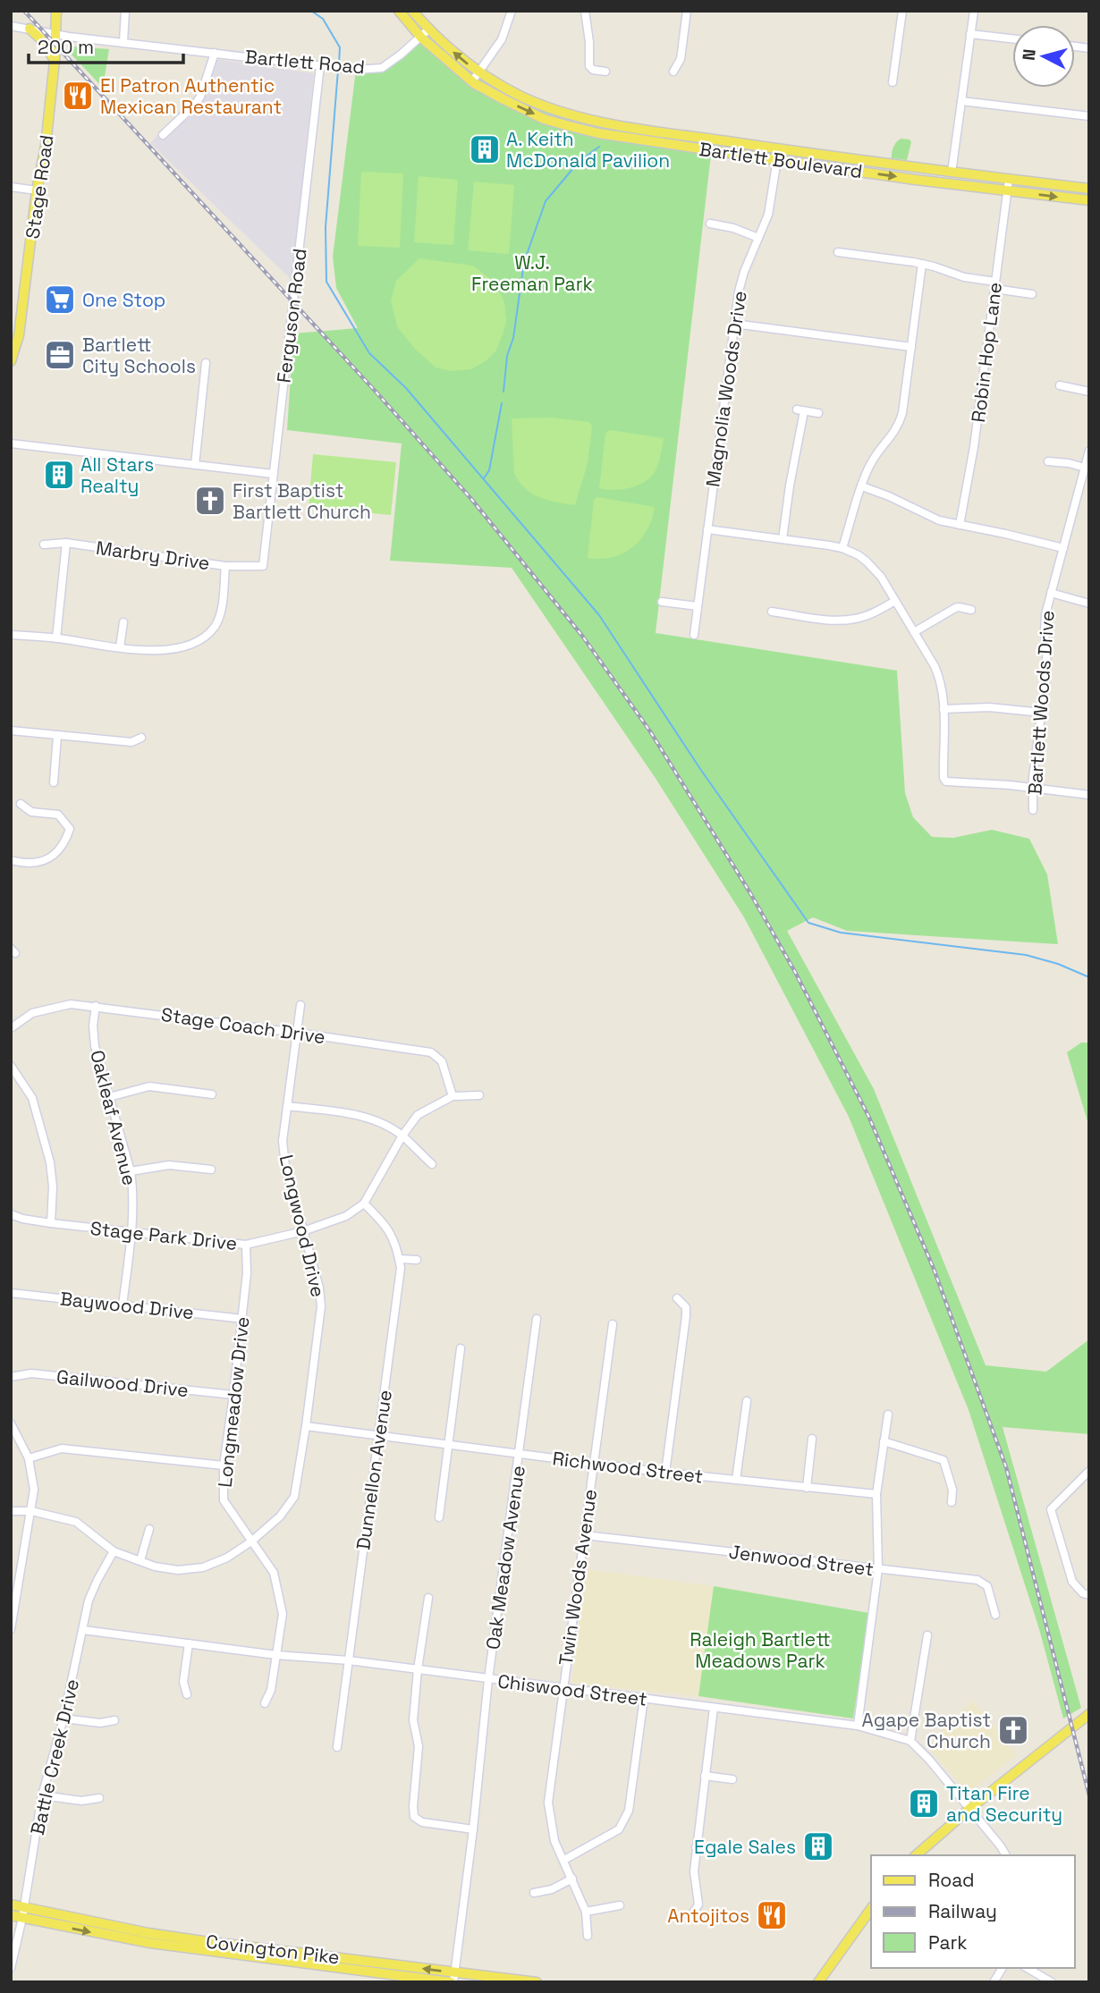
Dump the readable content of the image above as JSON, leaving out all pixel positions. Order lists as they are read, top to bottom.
{
  "streets": {
    "main road": ["Bartlett Boulevard", "Stage Road", "Covington Pike"],
    "street": [
      "Bartlett Road",
      "Ferguson Road",
      "Robin Hop Lane",
      "Magnolia Woods Drive",
      "Marbry Drive",
      "Bartlett Woods Drive",
      "Stage Coach Drive",
      "Oakleaf Avenue",
      "Longwood Drive",
      "Stage Park Drive",
      "Baywood Drive",
      "Gailwood Drive",
      "Longmeadow Drive",
      "Richwood Street",
      "Dunnellon Avenue",
      "Oak Meadow Avenue",
      "Jenwood Street",
      "Twin Woods Avenue",
      "Chiswood Street",
      "Battle Creek Drive"
    ]
  },
  "crossings": [
    ["Bartlett Road", "Bartlett Boulevard"],
    ["Bartlett Road", "Stage Road"],
    ["Bartlett Road", "Ferguson Road"],
    ["Bartlett Boulevard", "Robin Hop Lane"],
    ["Bartlett Boulevard", "Magnolia Woods Drive"],
    ["Ferguson Road", "Marbry Drive"],
    ["Stage Coach Drive", "Oakleaf Avenue"],
    ["Stage Coach Drive", "Longwood Drive"],
    ["Oakleaf Avenue", "Stage Park Drive"],
    ["Oakleaf Avenue", "Baywood Drive"],
    ["Longwood Drive", "Stage Park Drive"],
    ["Longwood Drive", "Longmeadow Drive"],
    ["Longwood Drive", "Richwood Street"],
    ["Longwood Drive", "Battle Creek Drive"],
    ["Stage Park Drive", "Longmeadow Drive"],
    ["Stage Park Drive", "Dunnellon Avenue"],
    ["Baywood Drive", "Longmeadow Drive"],
    ["Gailwood Drive", "Longmeadow Drive"],
    ["Longmeadow Drive", "Chiswood Street"],
    ["Richwood Street", "Dunnellon Avenue"],
    ["Richwood Street", "Oak Meadow Avenue"],
    ["Richwood Street", "Twin Woods Avenue"],
    ["Dunnellon Avenue", "Chiswood Street"],
    ["Oak Meadow Avenue", "Chiswood Street"],
    ["Oak Meadow Avenue", "Covington Pike"],
    ["Jenwood Street", "Twin Woods Avenue"],
    ["Twin Woods Avenue", "Chiswood Street"],
    ["Chiswood Street", "Battle Creek Drive"],
    ["Battle Creek Drive", "Covington Pike"]
  ],
  "parks": ["W.J. Freeman Park", "Raleigh Bartlett Meadows Park"],
  "places": {
    "restaurant": ["El Patron Authentic Mexican Restaurant", "Antojitos"],
    "building": [
      "A. Keith McDonald Pavilion",
      "All Stars Realty",
      "Titan Fire and Security",
      "Egale Sales"
    ],
    "supermarket": ["One Stop"],
    "office": ["Bartlett City Schools"],
    "church": ["First Baptist Bartlett Church", "Agape Baptist Church"]
  },
  "legend": ["Road", "Railway", "Park"],
  "scale_bar": "200 m",
  "north": "left"
}
